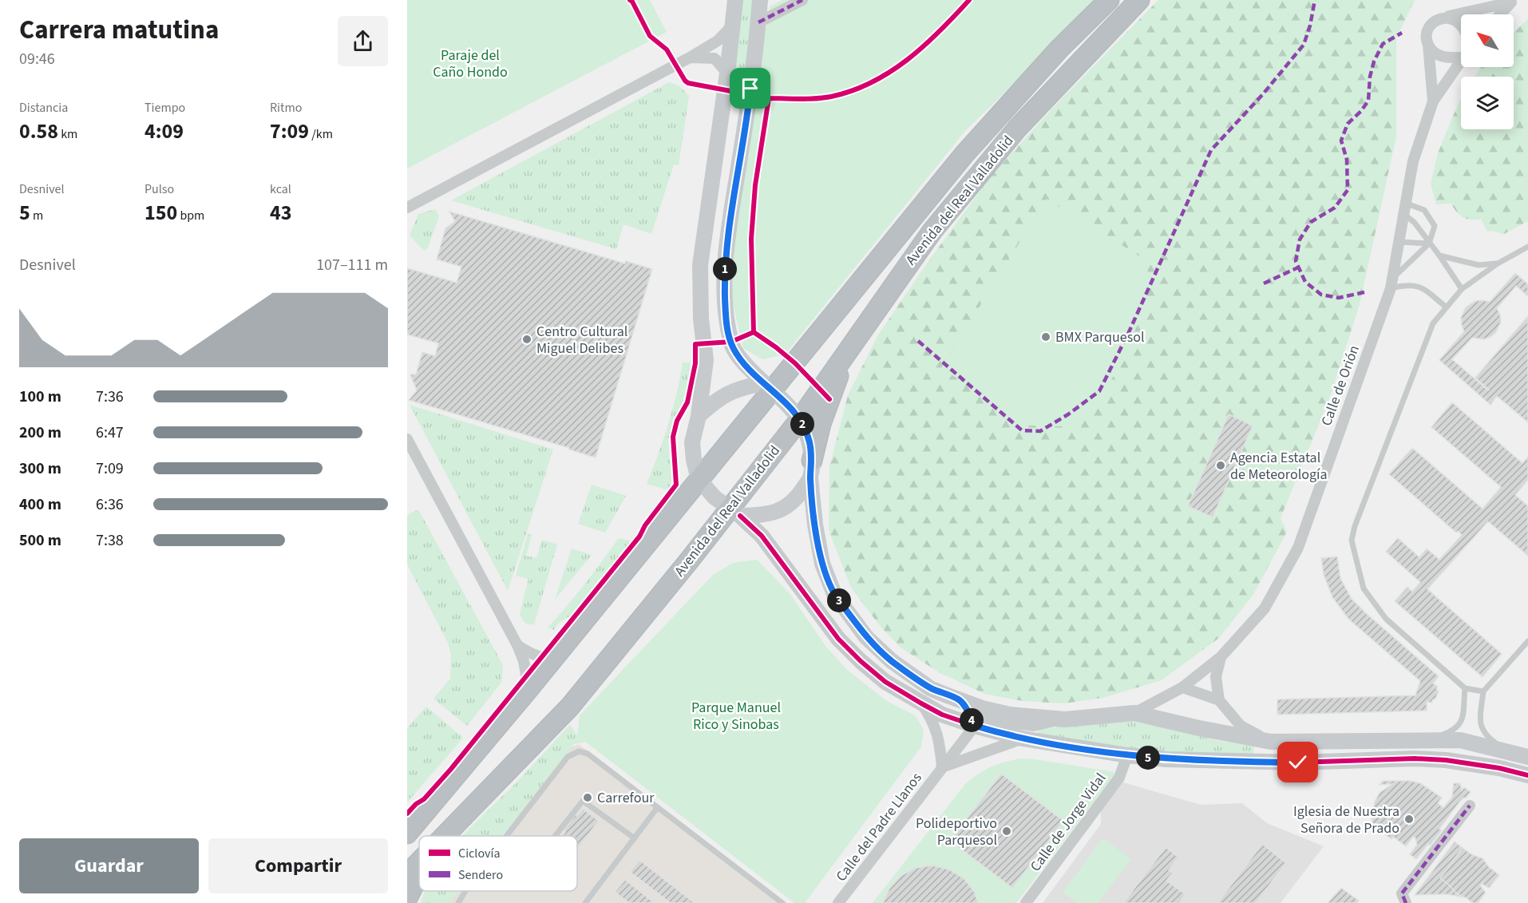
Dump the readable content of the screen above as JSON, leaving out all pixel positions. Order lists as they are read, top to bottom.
{
  "streets": {
    "highway": ["Avenida del Real Valladolid"],
    "street": ["Calle de Orión", "Calle de Jorge Vidal", "Calle del Padre Llanos"]
  },
  "parks": ["Paraje del Caño Hondo", "Parque Manuel Rico y Sinobas"],
  "places": [
    "BMX Parquesol",
    "Centro Cultural Miguel Delibes",
    "Agencia Estatal de Meteorología",
    "Carrefour",
    "Iglesia de Nuestra Señora de Prado",
    "Polideportivo Parquesol"
  ],
  "legend": ["Ciclovía", "Sendero"],
  "north": "top left",
  "page": {
    "heading": ["Carrera matutina", "09:46"],
    "stats": [
      ["Distancia", "0.58 km"],
      ["Tiempo", "4:09"],
      ["Ritmo", "7:09 /km"],
      ["Desnivel", "5 m"],
      ["Pulso", "150 bpm"],
      ["kcal", "43"]
    ],
    "chart": ["Desnivel", "107–111 m"],
    "pins": [
      "1",
      "2",
      "3",
      "4",
      "5"
    ],
    "list": [
      {
        "name": "100 m",
        "note": "7:36"
      },
      {
        "name": "200 m",
        "note": "6:47"
      },
      {
        "name": "300 m",
        "note": "7:09"
      },
      {
        "name": "400 m",
        "note": "6:36"
      },
      {
        "name": "500 m",
        "note": "7:38"
      }
    ],
    "buttons": ["Guardar", "Compartir"]
  }
}
